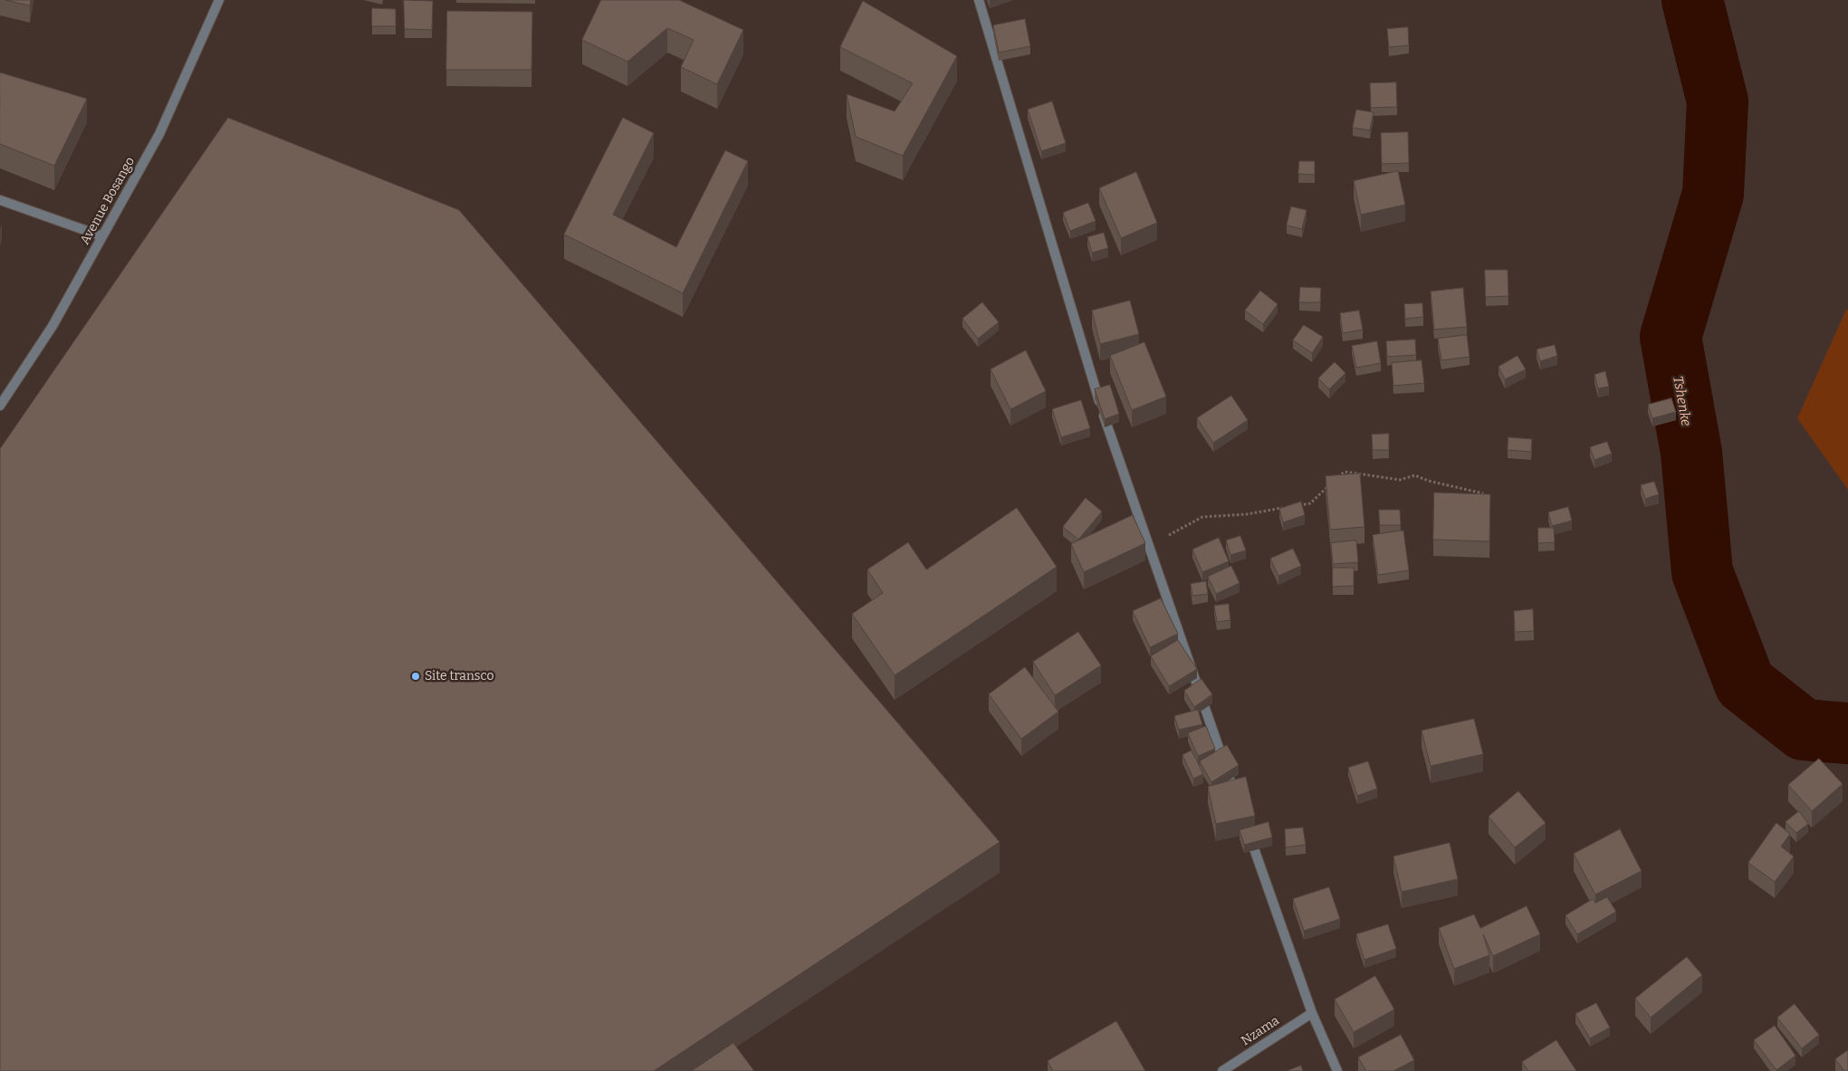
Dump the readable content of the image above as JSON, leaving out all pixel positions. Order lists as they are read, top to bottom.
{
  "streets": {
    "street": ["Avenue Bosango", "Nzama"]
  },
  "water": ["Tshenke"],
  "places": ["Site transco"]
}
